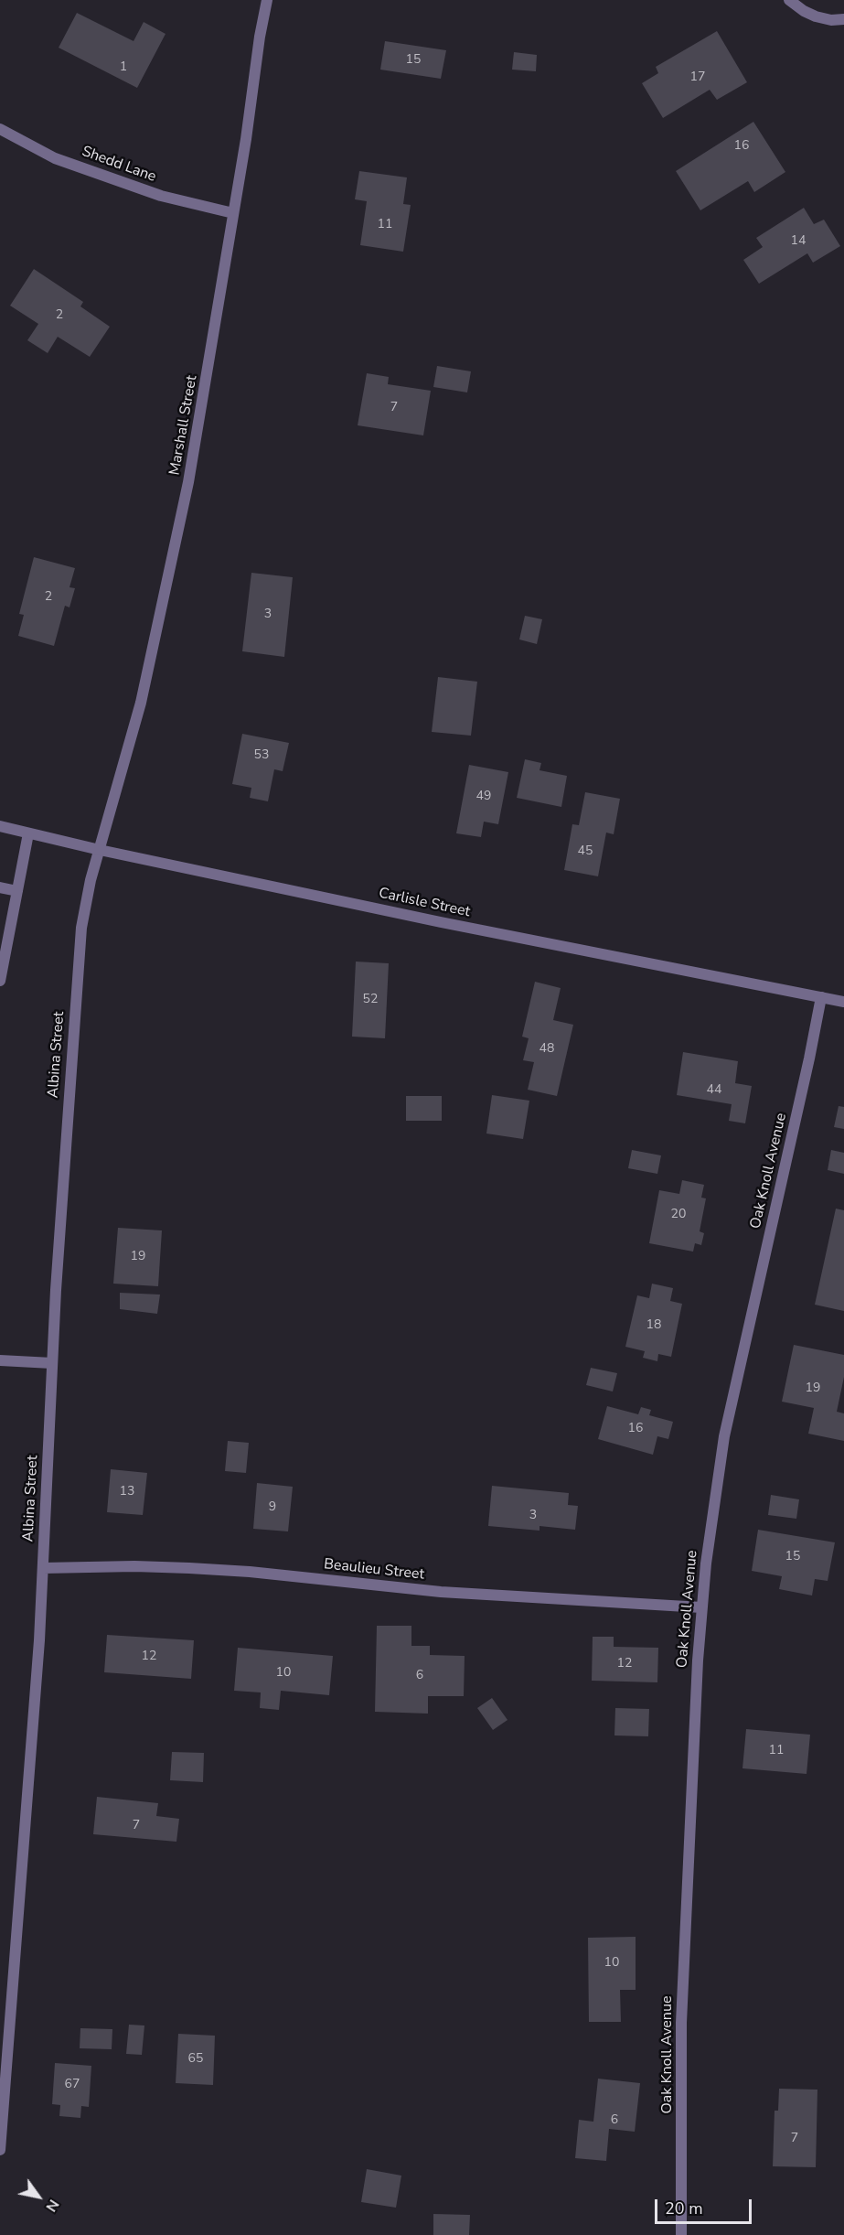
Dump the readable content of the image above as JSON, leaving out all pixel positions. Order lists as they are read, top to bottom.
{
  "streets": {
    "street": [
      "Shedd Lane",
      "Marshall Street",
      "Carlisle Street",
      "Albina Street",
      "Oak Knoll Avenue",
      "Beaulieu Street"
    ]
  },
  "crossings": [
    ["Shedd Lane", "Marshall Street"],
    ["Marshall Street", "Carlisle Street"],
    ["Marshall Street", "Albina Street"],
    ["Carlisle Street", "Albina Street"],
    ["Carlisle Street", "Oak Knoll Avenue"],
    ["Albina Street", "Beaulieu Street"],
    ["Oak Knoll Avenue", "Beaulieu Street"]
  ],
  "house_numbers": [
    "15",
    "1",
    "17",
    "16",
    "11",
    "14",
    "2",
    "7",
    "2",
    "3",
    "53",
    "49",
    "45",
    "52",
    "48",
    "44",
    "20",
    "19",
    "18",
    "19",
    "16",
    "13",
    "9",
    "3",
    "15",
    "12",
    "12",
    "10",
    "6",
    "11",
    "7",
    "10",
    "65",
    "67",
    "6",
    "7"
  ],
  "scale_bar": "20 m",
  "north": "bottom right"
}
